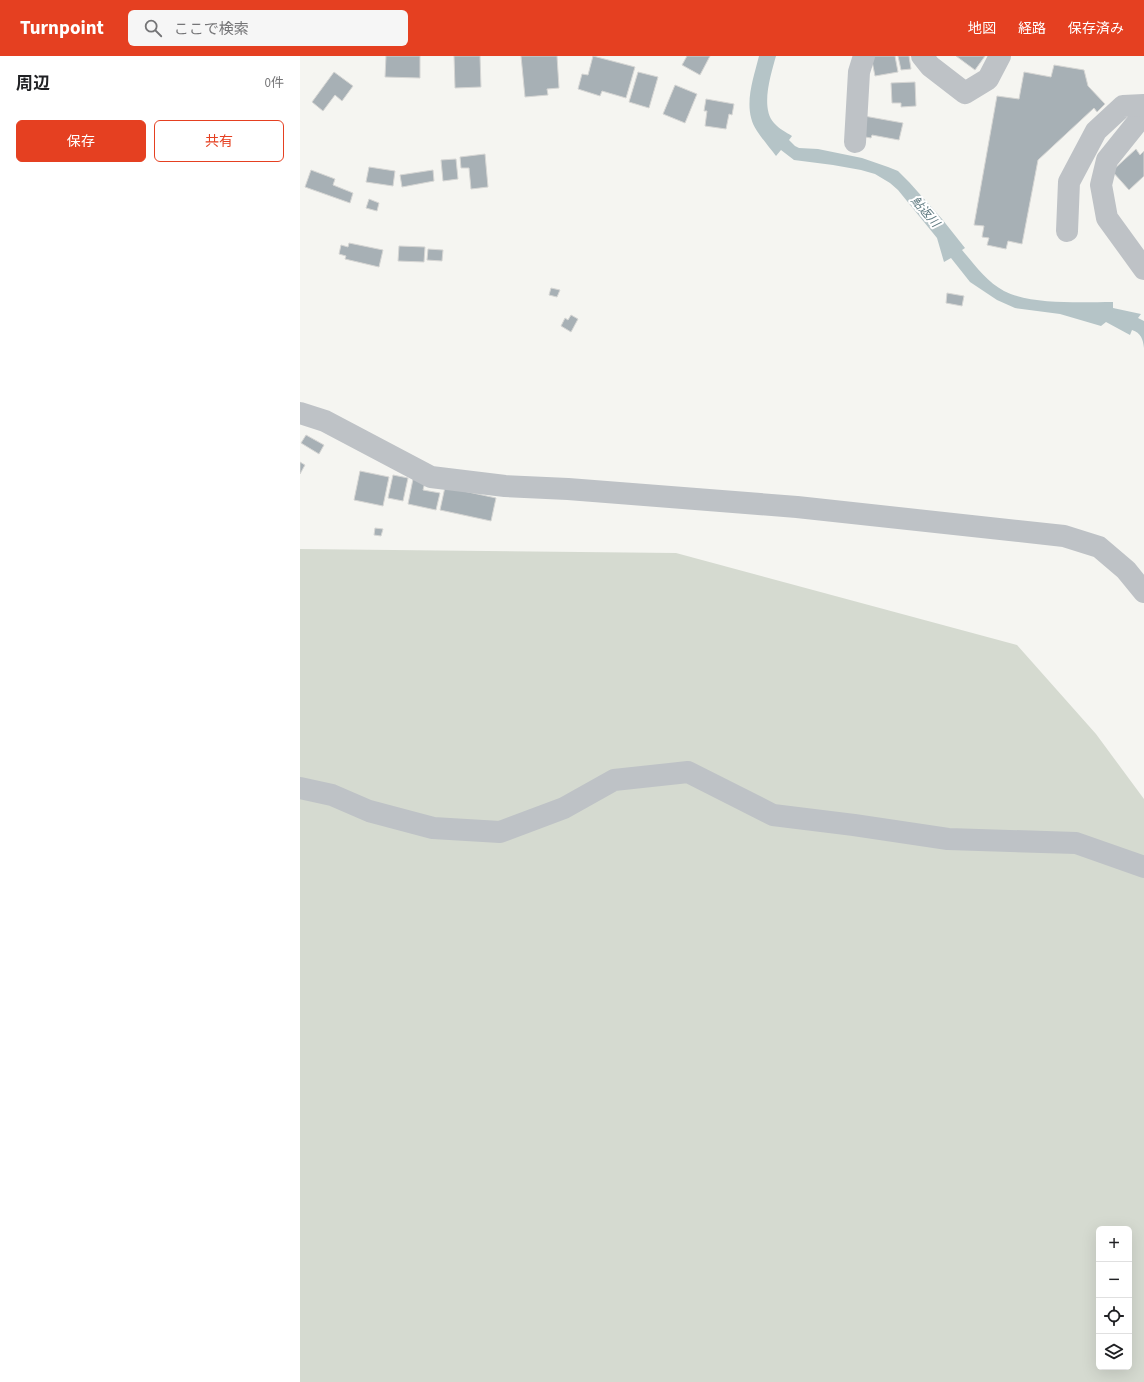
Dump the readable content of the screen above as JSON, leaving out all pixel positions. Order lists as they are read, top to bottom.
{
  "water": ["鮎返川"],
  "page": {
    "header": "Turnpoint",
    "search": "ここで検索",
    "nav": ["地図", "経路", "保存済み"],
    "heading": ["周辺", "0件"],
    "buttons": ["保存", "共有"],
    "map_buttons": ["+", "−"]
  }
}
